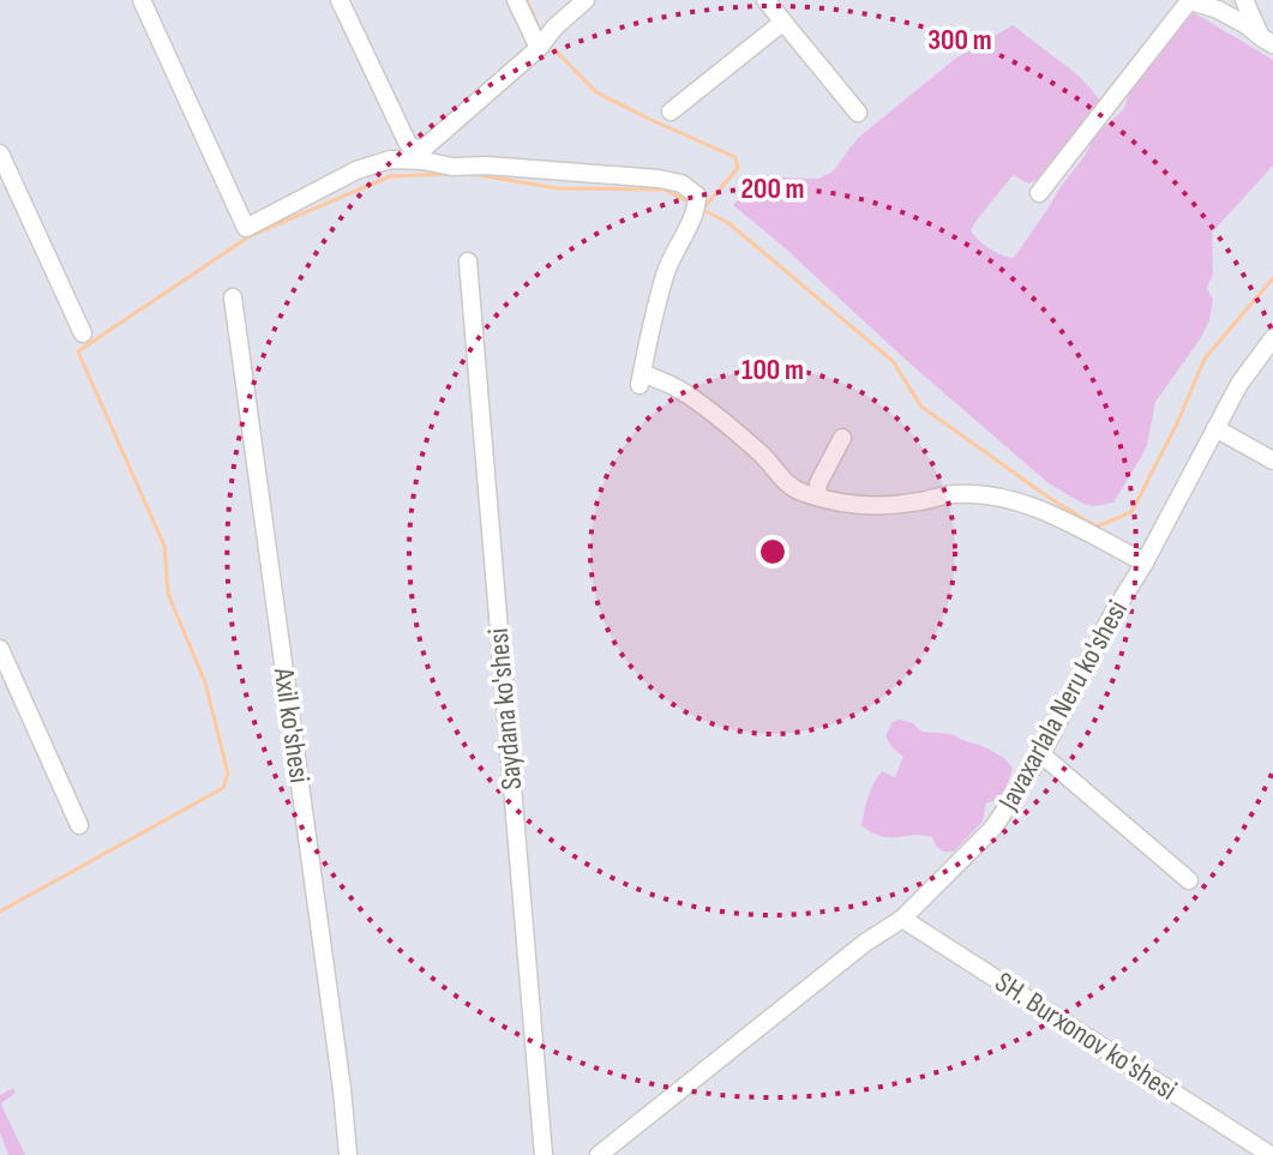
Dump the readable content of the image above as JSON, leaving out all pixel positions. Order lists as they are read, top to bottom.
{
  "streets": {
    "street": [
      "Javaxarlala Neru ko'shesi",
      "Saydana ko'shesi",
      "Axil ko'shesi",
      "SH. Burxonov ko'shesi"
    ]
  },
  "crossings": [
    ["Javaxarlala Neru ko'shesi", "SH. Burxonov ko'shesi"]
  ],
  "rings": ["300 m", "200 m", "100 m"]
}
